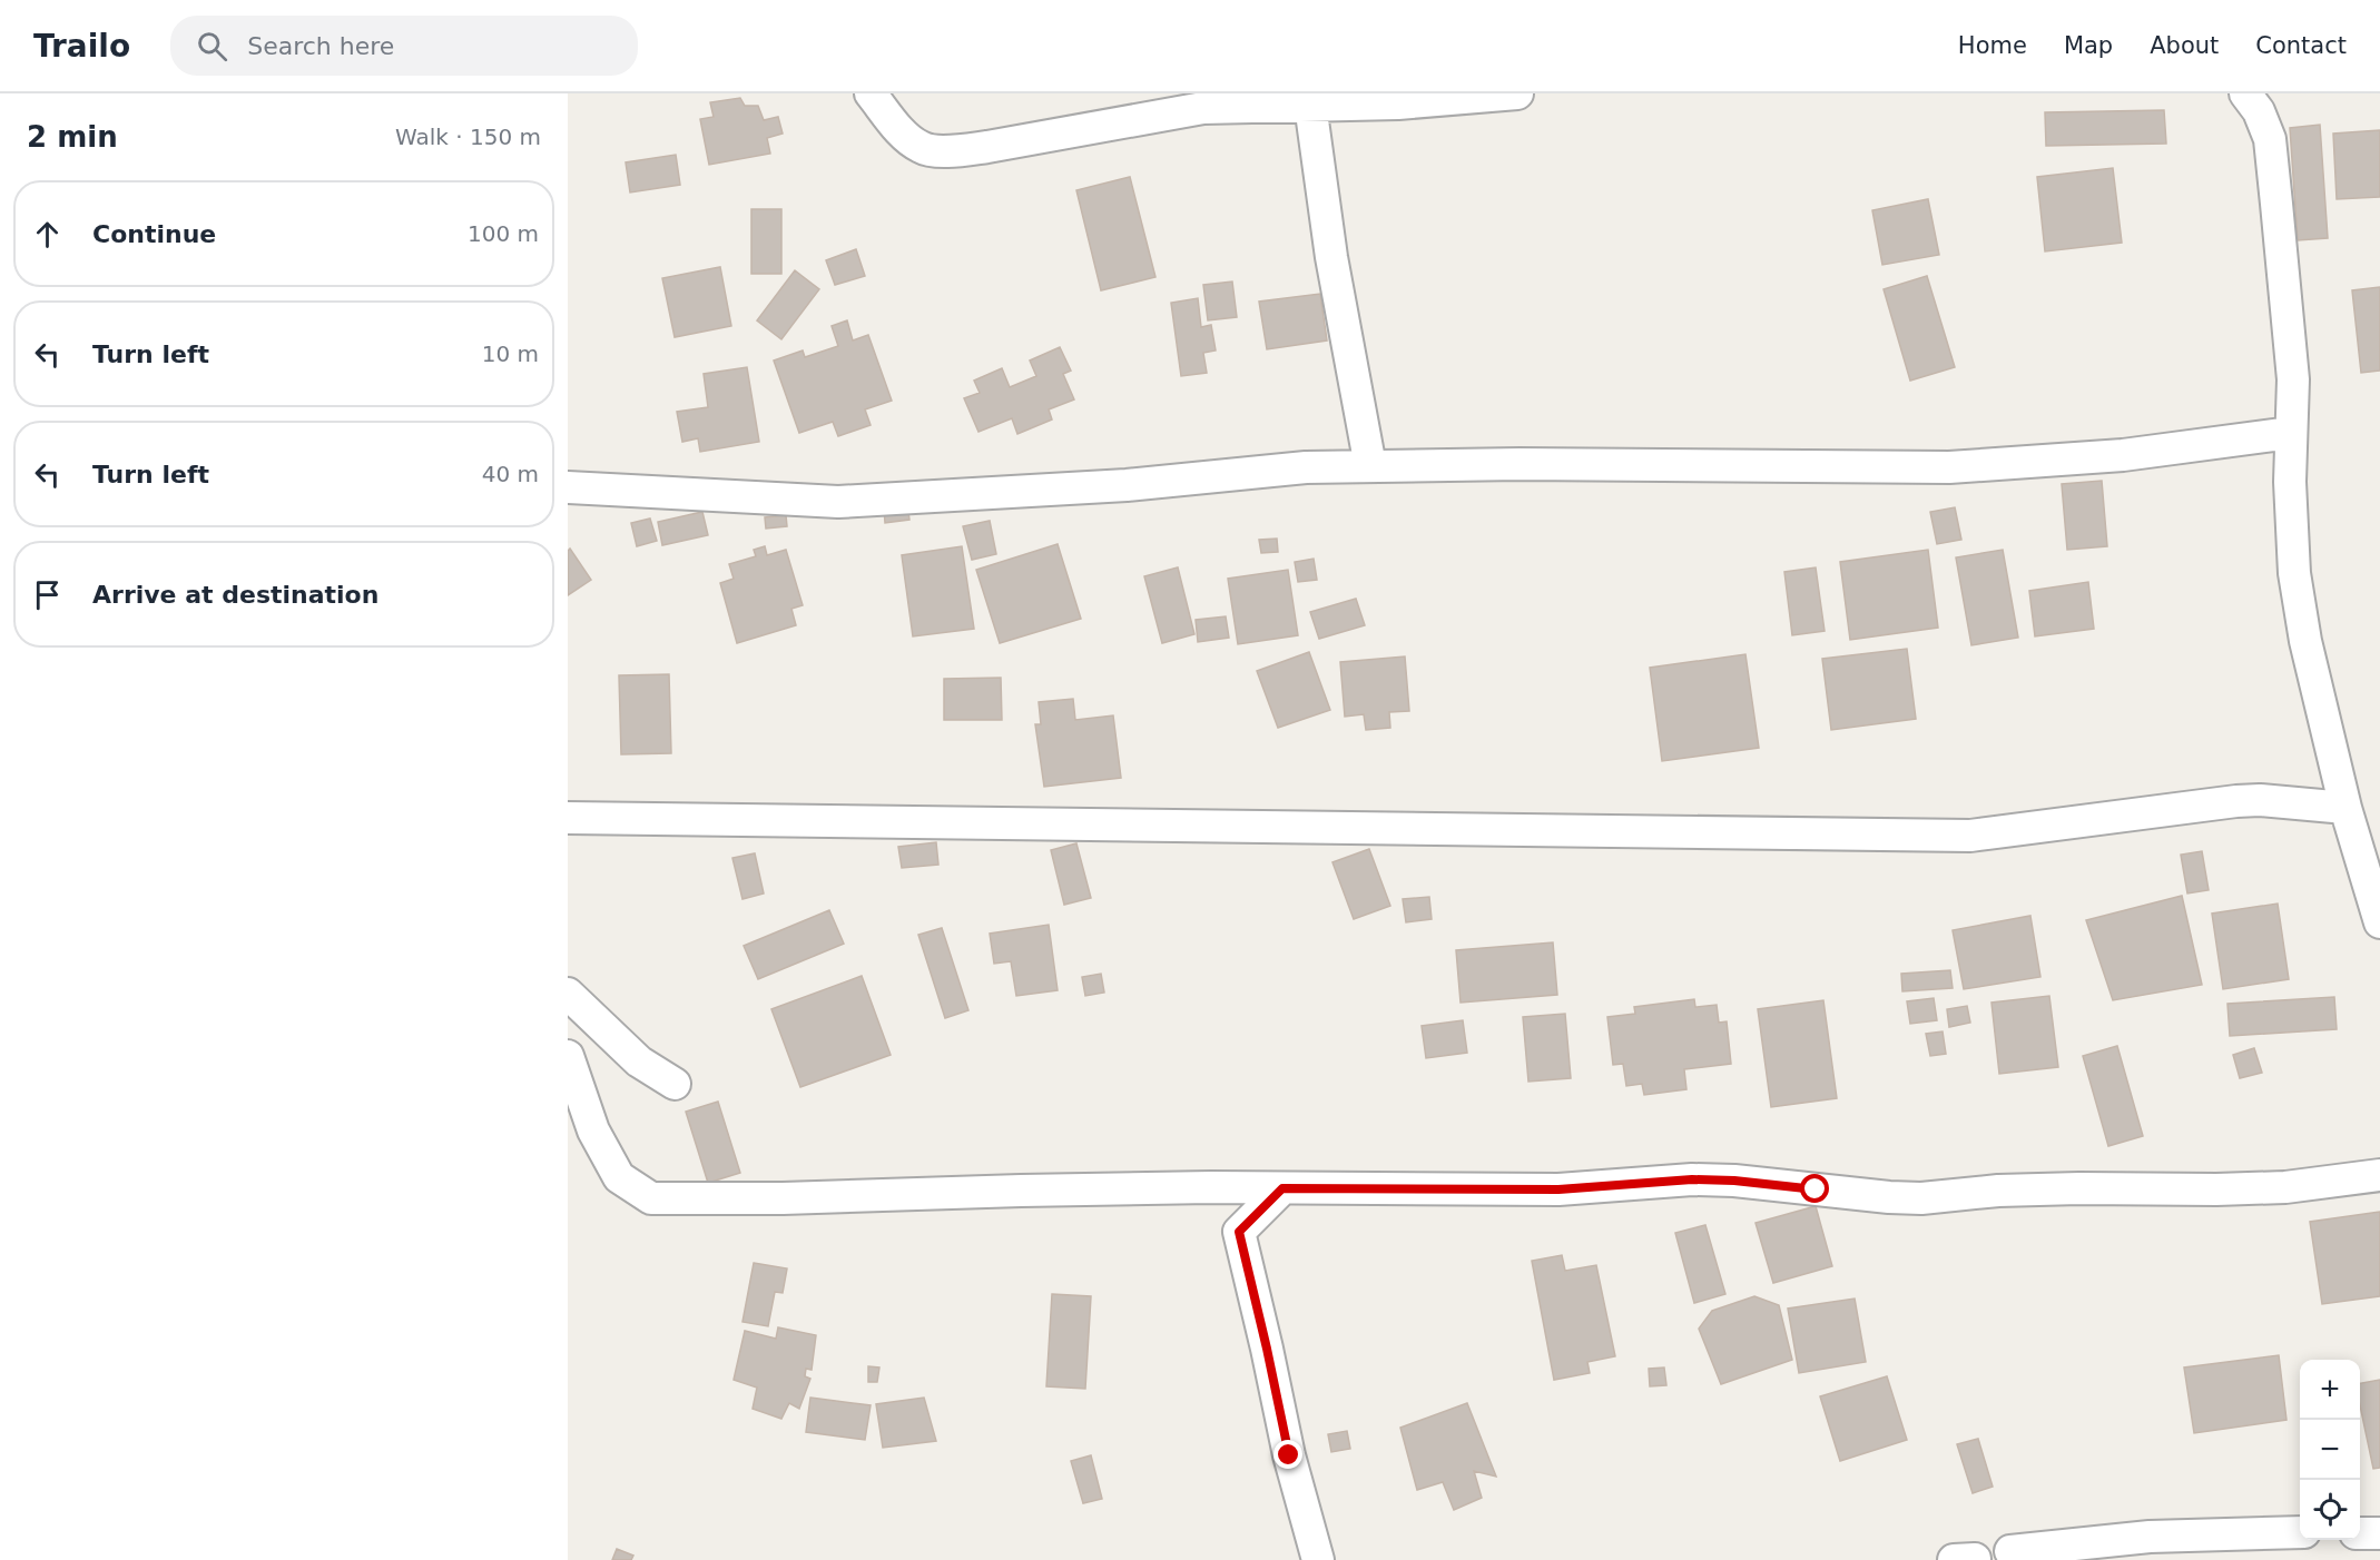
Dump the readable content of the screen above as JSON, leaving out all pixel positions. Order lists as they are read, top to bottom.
{
  "page": {
    "header": "Trailo",
    "search": "Search here",
    "nav": [
      "Home",
      "Map",
      "About",
      "Contact"
    ],
    "heading": ["2 min", "Walk · 150 m"],
    "list": [
      ["Continue", "100 m"],
      ["Turn left", "10 m"],
      ["Turn left", "40 m"],
      "Arrive at destination"
    ],
    "map_buttons": ["+", "−"]
  }
}
